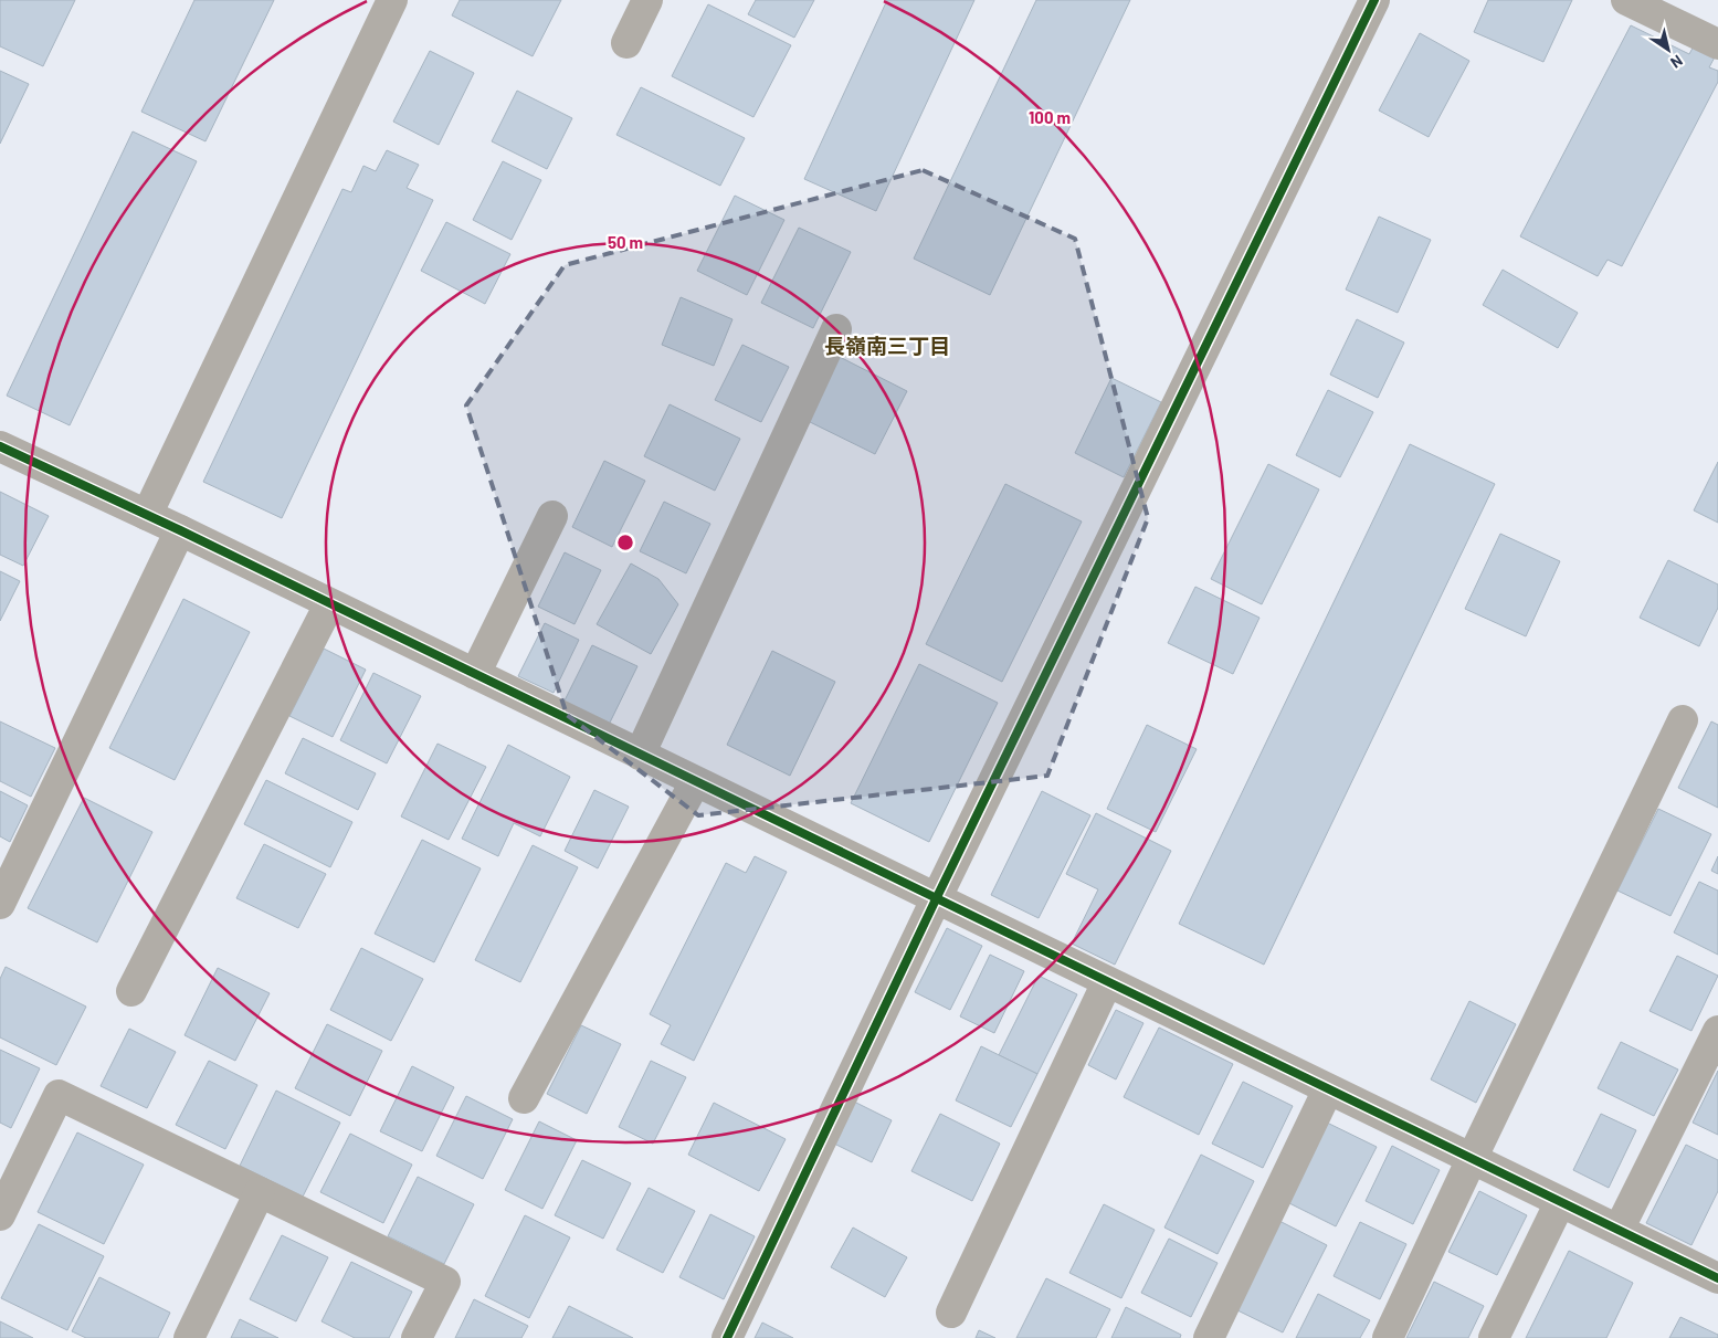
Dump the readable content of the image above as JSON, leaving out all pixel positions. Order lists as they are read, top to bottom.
{
  "districts": ["長嶺南三丁目"],
  "north": "bottom right",
  "rings": ["100 m", "50 m"]
}
